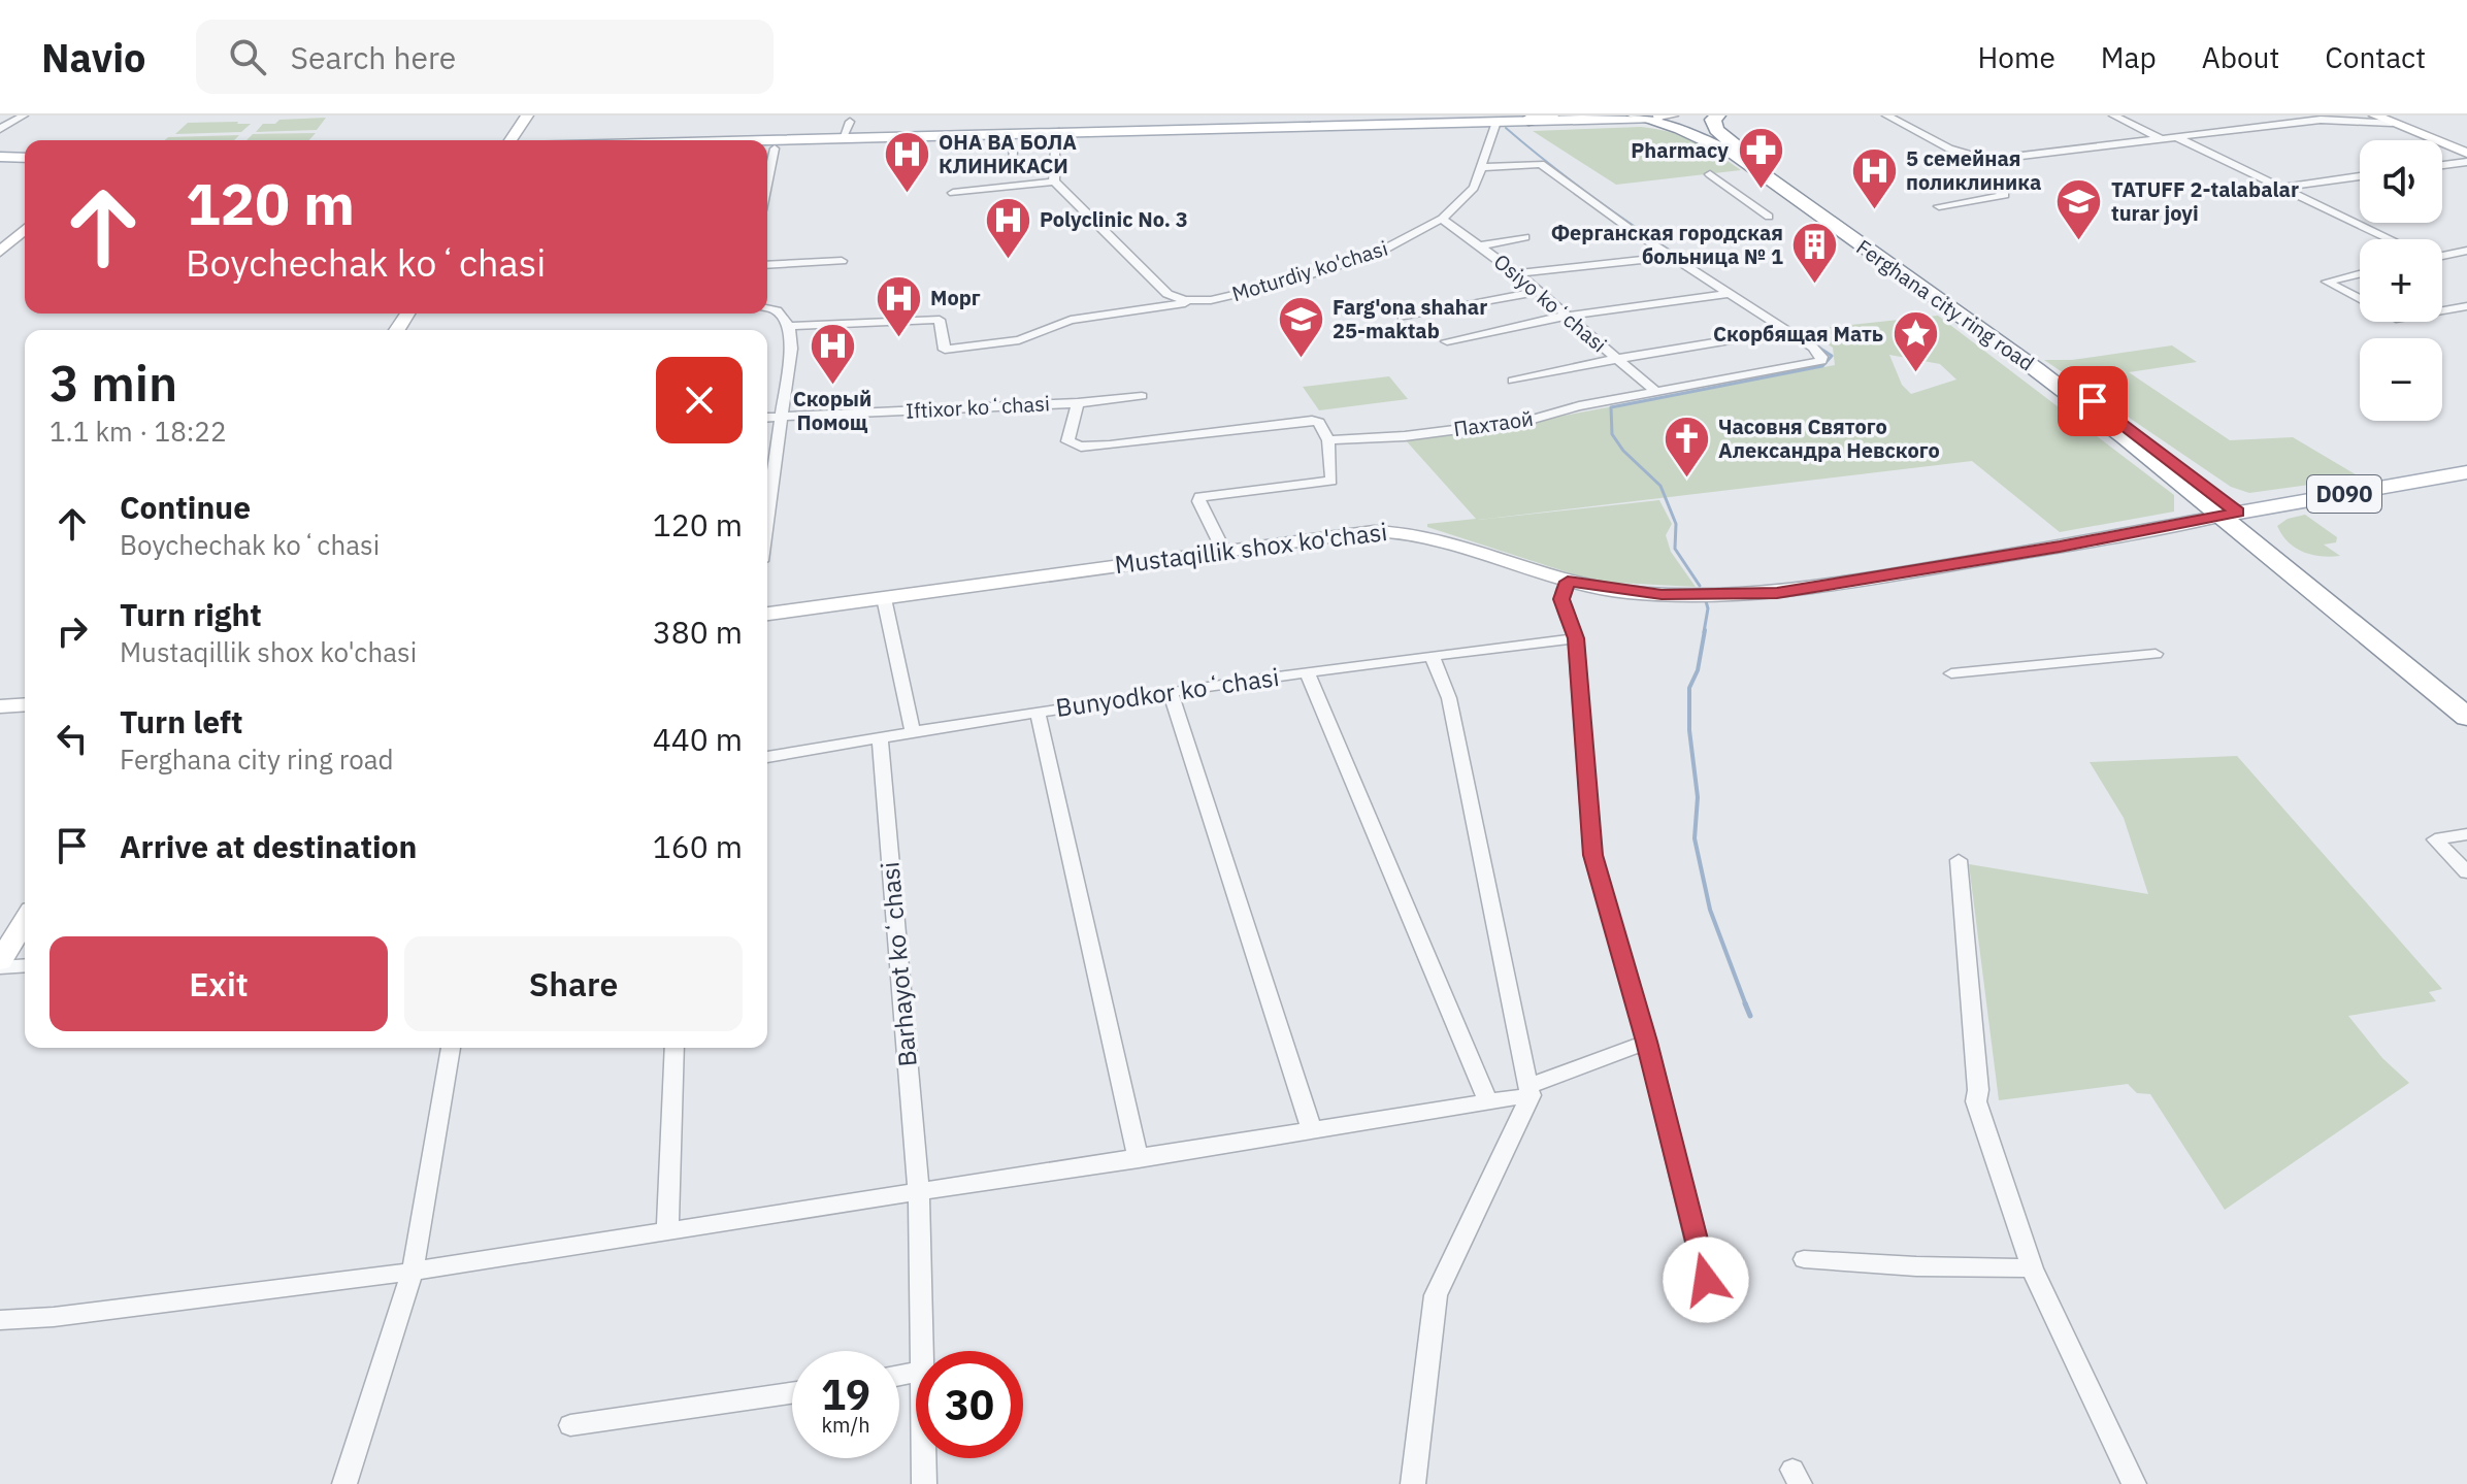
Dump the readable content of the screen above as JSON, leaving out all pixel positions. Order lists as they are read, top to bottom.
{
  "streets": {
    "highway": ["Ferghana city ring road"],
    "main road": ["D090", "Mustaqillik shox ko'chasi"],
    "street": [
      "Moturdiy ko'chasi",
      "Osiyo koʻchasi",
      "Iftixor koʻchasi",
      "Пахтаой",
      "Bunyodkor koʻchasi",
      "Barhayot koʻchasi"
    ]
  },
  "crossings": [
    ["Moturdiy ko'chasi", "Osiyo koʻchasi"],
    ["Osiyo koʻchasi", "Пахтаой"],
    ["Ferghana city ring road", "Mustaqillik shox ko'chasi"],
    ["Iftixor koʻchasi", "Пахтаой"],
    ["Bunyodkor koʻchasi", "Barhayot koʻchasi"]
  ],
  "places": {
    "pharmacy": ["Pharmacy"],
    "hospital": [
      "ОНА ВА БОЛА КЛИНИКАСИ",
      "5 семейная поликлиника",
      "Polyclinic No. 3",
      "Морг",
      "Скорый Помощ"
    ],
    "school or university": ["TATUFF 2-talabalar turar joyi", "Farg'ona shahar 25-maktab"],
    "building": ["Ферганская городская больница № 1"],
    "place": ["Скорбящая Мать"],
    "church": ["Часовня Святого Александра Невского"]
  },
  "page": {
    "header": "Navio",
    "search": "Search here",
    "nav": [
      "Home",
      "Map",
      "About",
      "Contact"
    ],
    "map_buttons": ["+", "−"],
    "turn": ["120 m", "Boychechak koʻchasi"],
    "heading": ["3 min", "1.1 km · 18:22"],
    "list": [
      {
        "name": "Continue",
        "note": "Boychechak koʻchasi",
        "value": "120 m"
      },
      {
        "name": "Turn right",
        "note": "Mustaqillik shox ko'chasi",
        "value": "380 m"
      },
      {
        "name": "Turn left",
        "note": "Ferghana city ring road",
        "value": "440 m"
      },
      {
        "name": "Arrive at destination",
        "value": "160 m"
      }
    ],
    "buttons": ["Exit", "Share"],
    "speed": "19 km/h",
    "limit": "30"
  }
}
